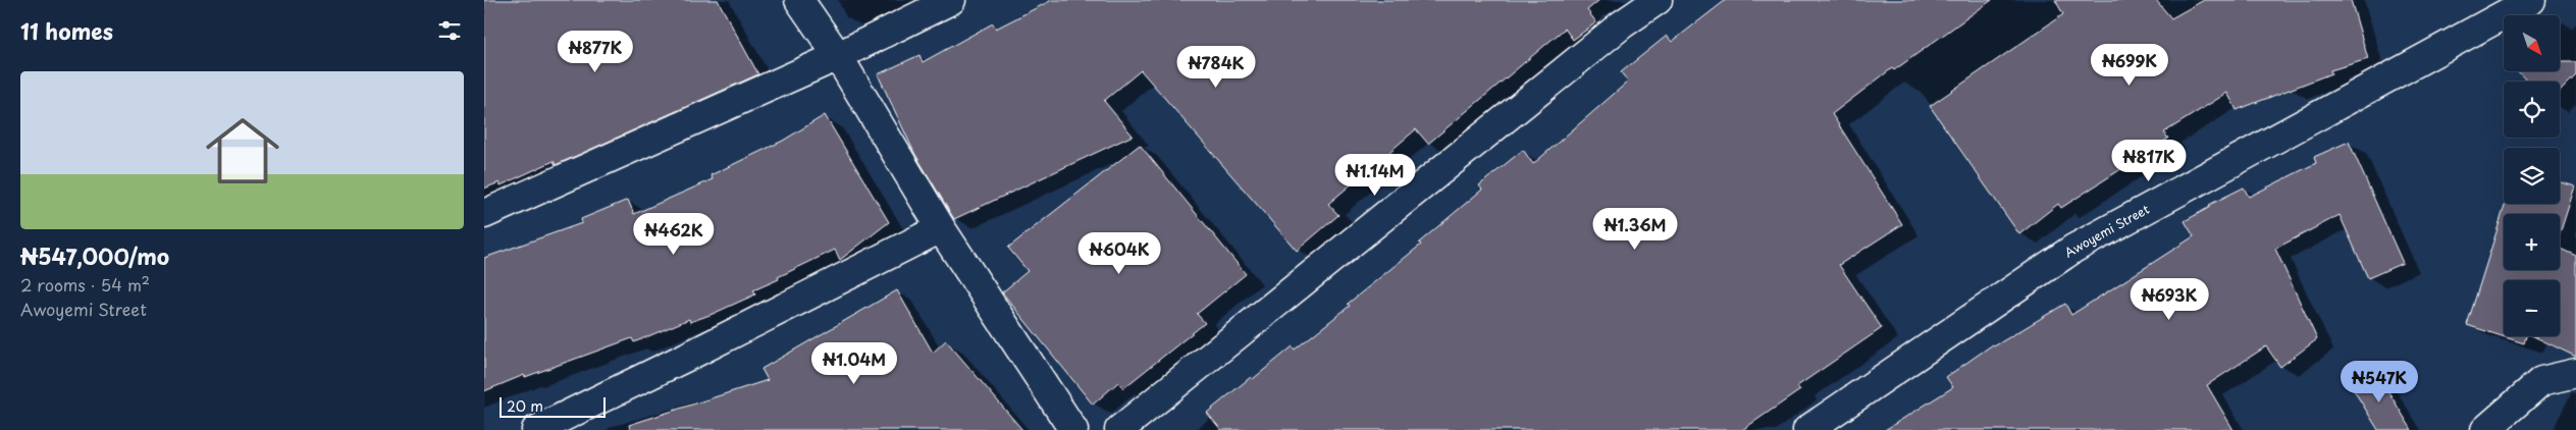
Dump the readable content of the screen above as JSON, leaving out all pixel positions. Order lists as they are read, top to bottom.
{
  "streets": {
    "street": ["Awoyemi Street"]
  },
  "scale_bar": "20 m",
  "north": "bottom right",
  "page": {
    "heading": "11 homes",
    "map_buttons": ["+", "−"],
    "price": [
      "₦877K",
      "₦699K",
      "₦784K",
      "₦817K",
      "₦1.14M",
      "₦1.36M",
      "₦462K",
      "₦604K",
      "₦693K",
      "₦1.04M",
      "₦547K"
    ],
    "list": [
      {
        "name": "₦547,000/mo",
        "note": "2 rooms · 54 m² · Awoyemi Street"
      }
    ],
    "scale": "20 m"
  }
}
